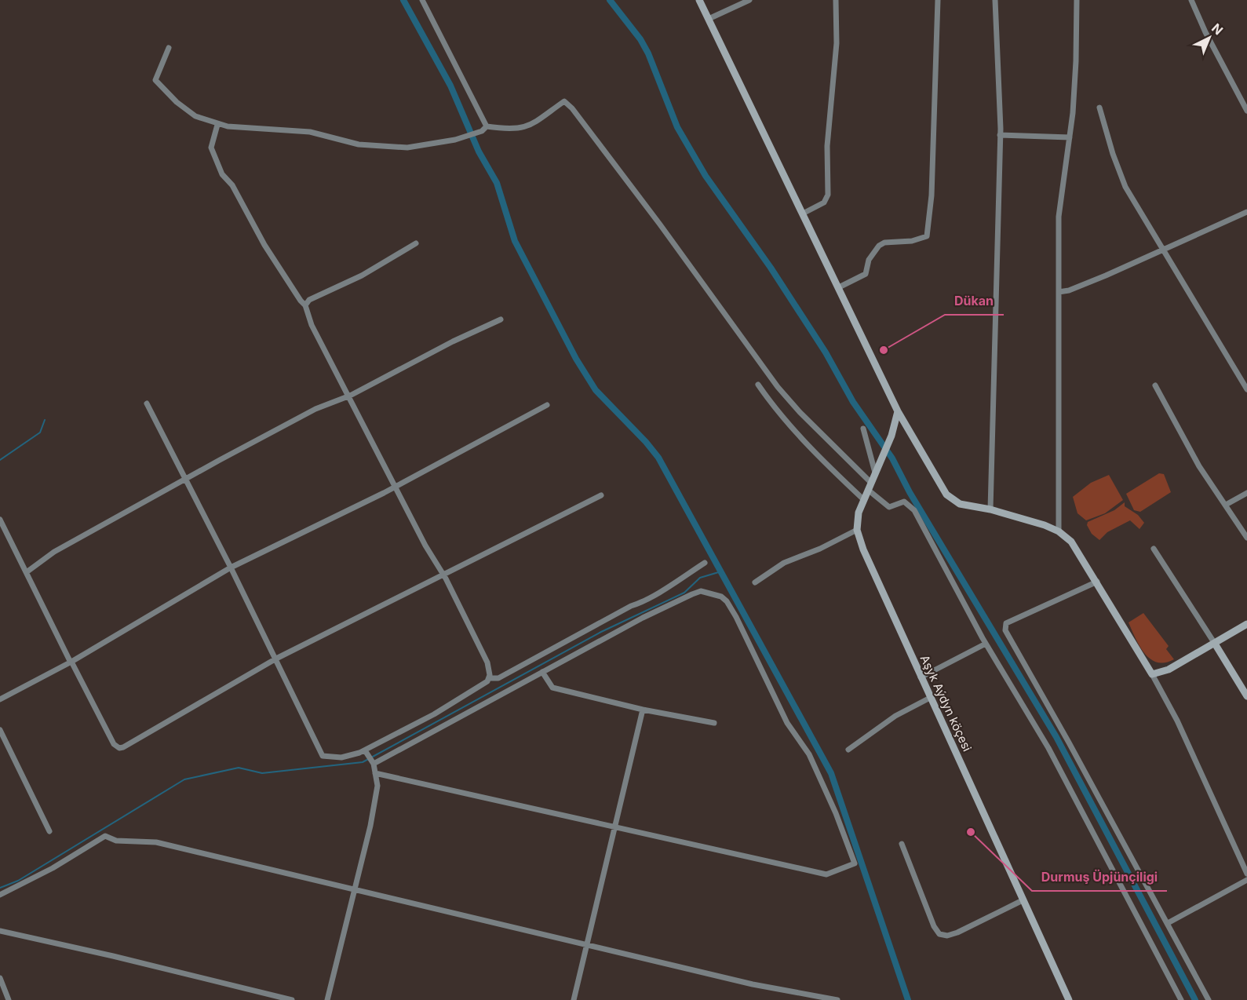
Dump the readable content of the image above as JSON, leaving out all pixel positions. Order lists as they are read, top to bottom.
{
  "streets": {
    "main road": ["Aşyk Aýdyn köçesi"]
  },
  "places": ["Dükan", "Durmuş Üpjünçiligi"],
  "north": "top right"
}
